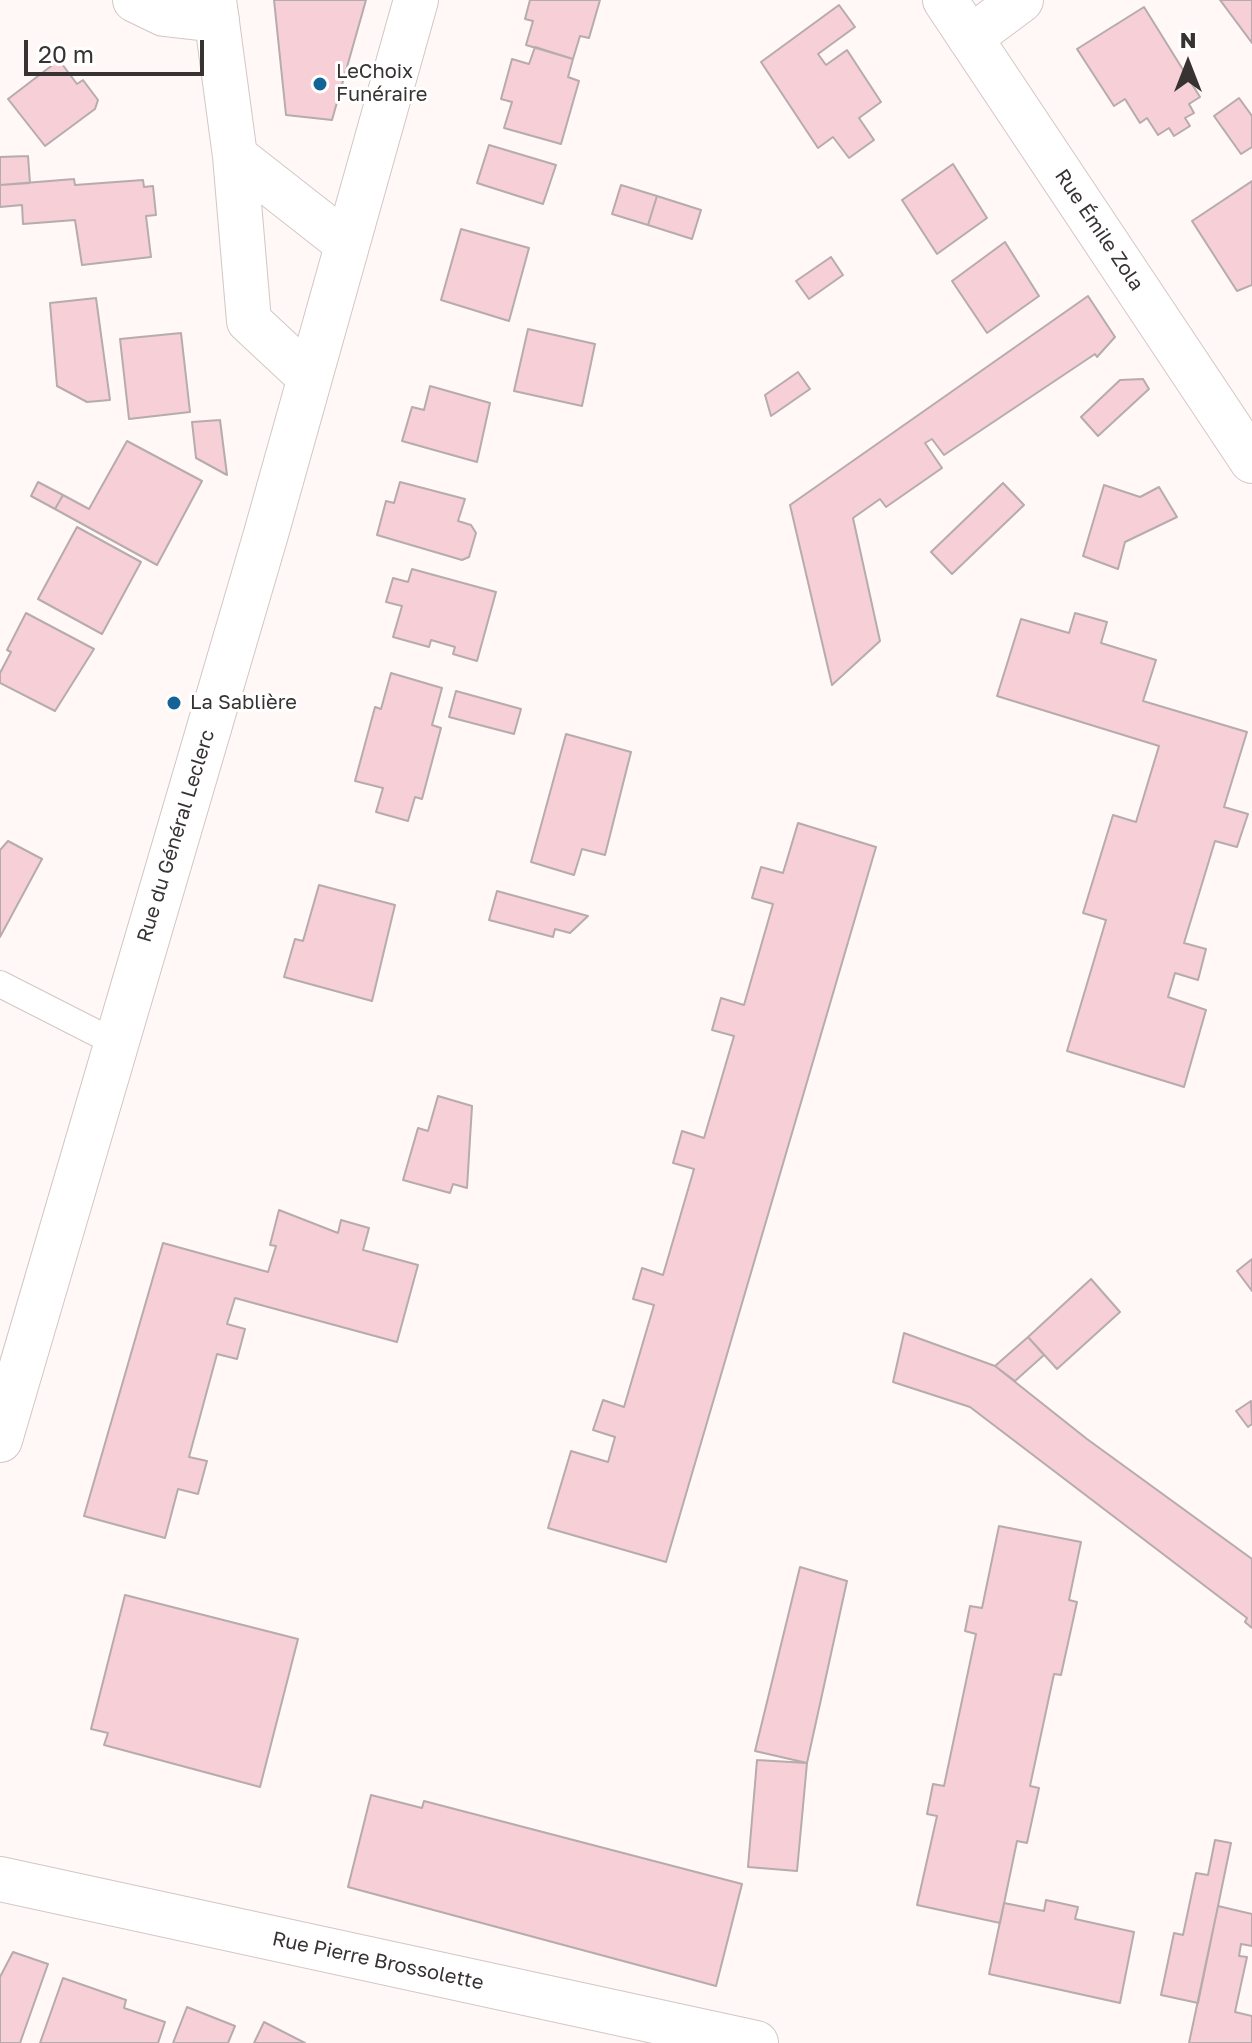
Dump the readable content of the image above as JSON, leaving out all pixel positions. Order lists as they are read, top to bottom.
{
  "streets": {
    "street": ["Rue Émile Zola", "Rue du Général Leclerc", "Rue Pierre Brossolette"]
  },
  "places": ["LeChoix Funéraire", "La Sablière"],
  "scale_bar": "20 m",
  "north": "top"
}
